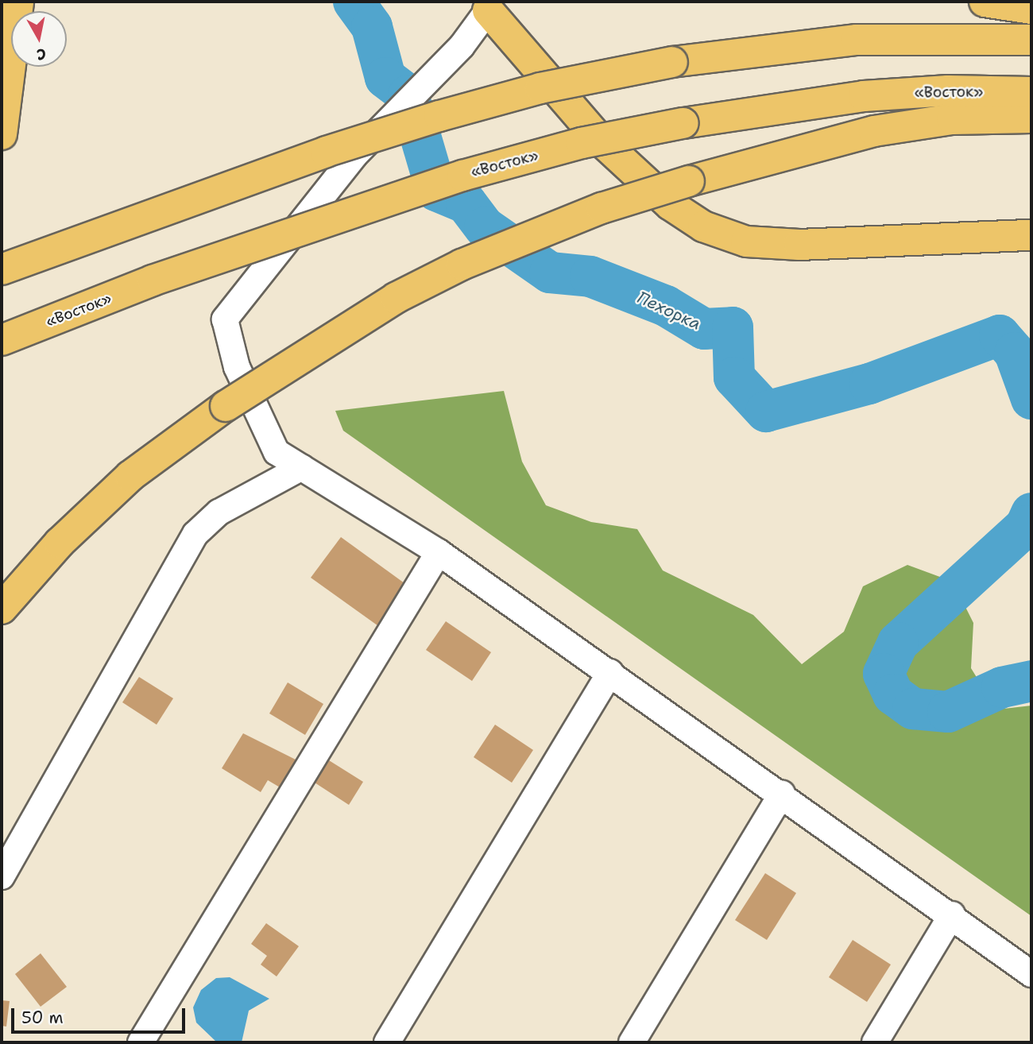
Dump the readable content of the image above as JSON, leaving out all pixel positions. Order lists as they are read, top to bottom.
{
  "streets": {
    "main road": ["«Восток»"]
  },
  "water": ["Пехорка"],
  "scale_bar": "50 m",
  "north": "bottom"
}
